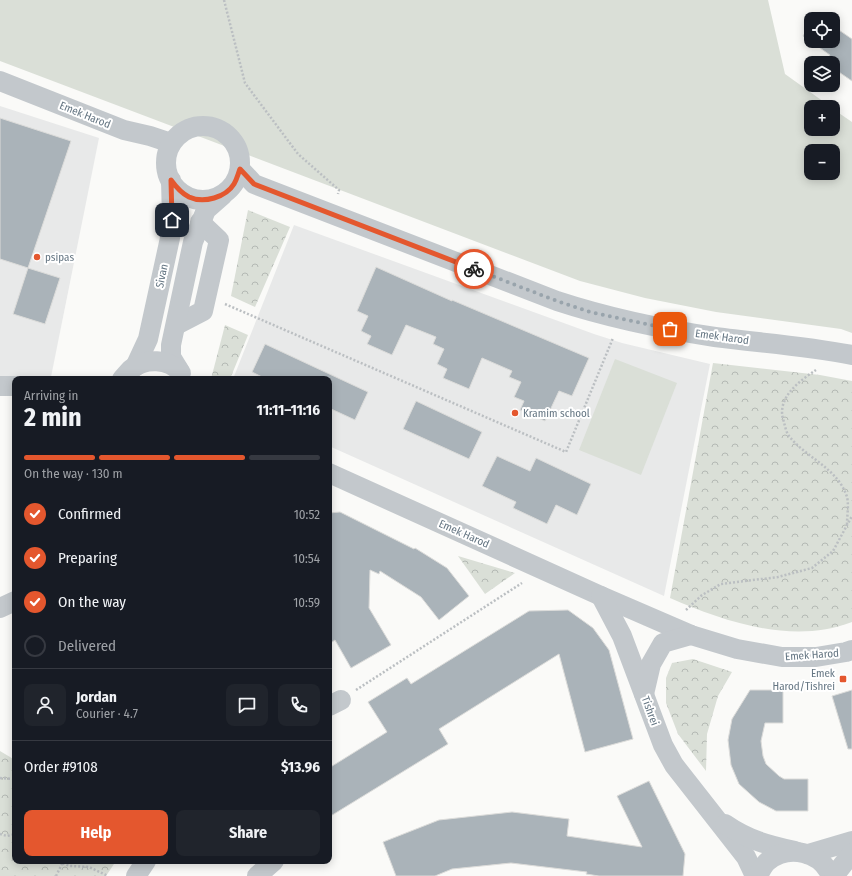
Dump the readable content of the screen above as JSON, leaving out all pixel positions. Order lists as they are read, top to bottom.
{
  "streets": {
    "street": ["Emek Harod", "Sivan", "Tishrei"]
  },
  "crossings": [
    ["Emek Harod", "Sivan"],
    ["Emek Harod", "Tishrei"]
  ],
  "places": {
    "other": ["psipas", "Kramim school"],
    "transit": ["Emek Harod/Tishrei"]
  },
  "page": {
    "map_buttons": ["+", "−"],
    "heading": ["2 min", "Arriving in", "11:11–11:16"],
    "panel": [
      "Jordan",
      "Courier · 4.7",
      "Order #9108",
      "$13.96"
    ],
    "bar": "On the way · 130 m",
    "list": [
      ["Confirmed", "10:52"],
      ["Preparing", "10:54"],
      ["On the way", "10:59"],
      "Delivered"
    ],
    "buttons": ["Help", "Share"]
  }
}
